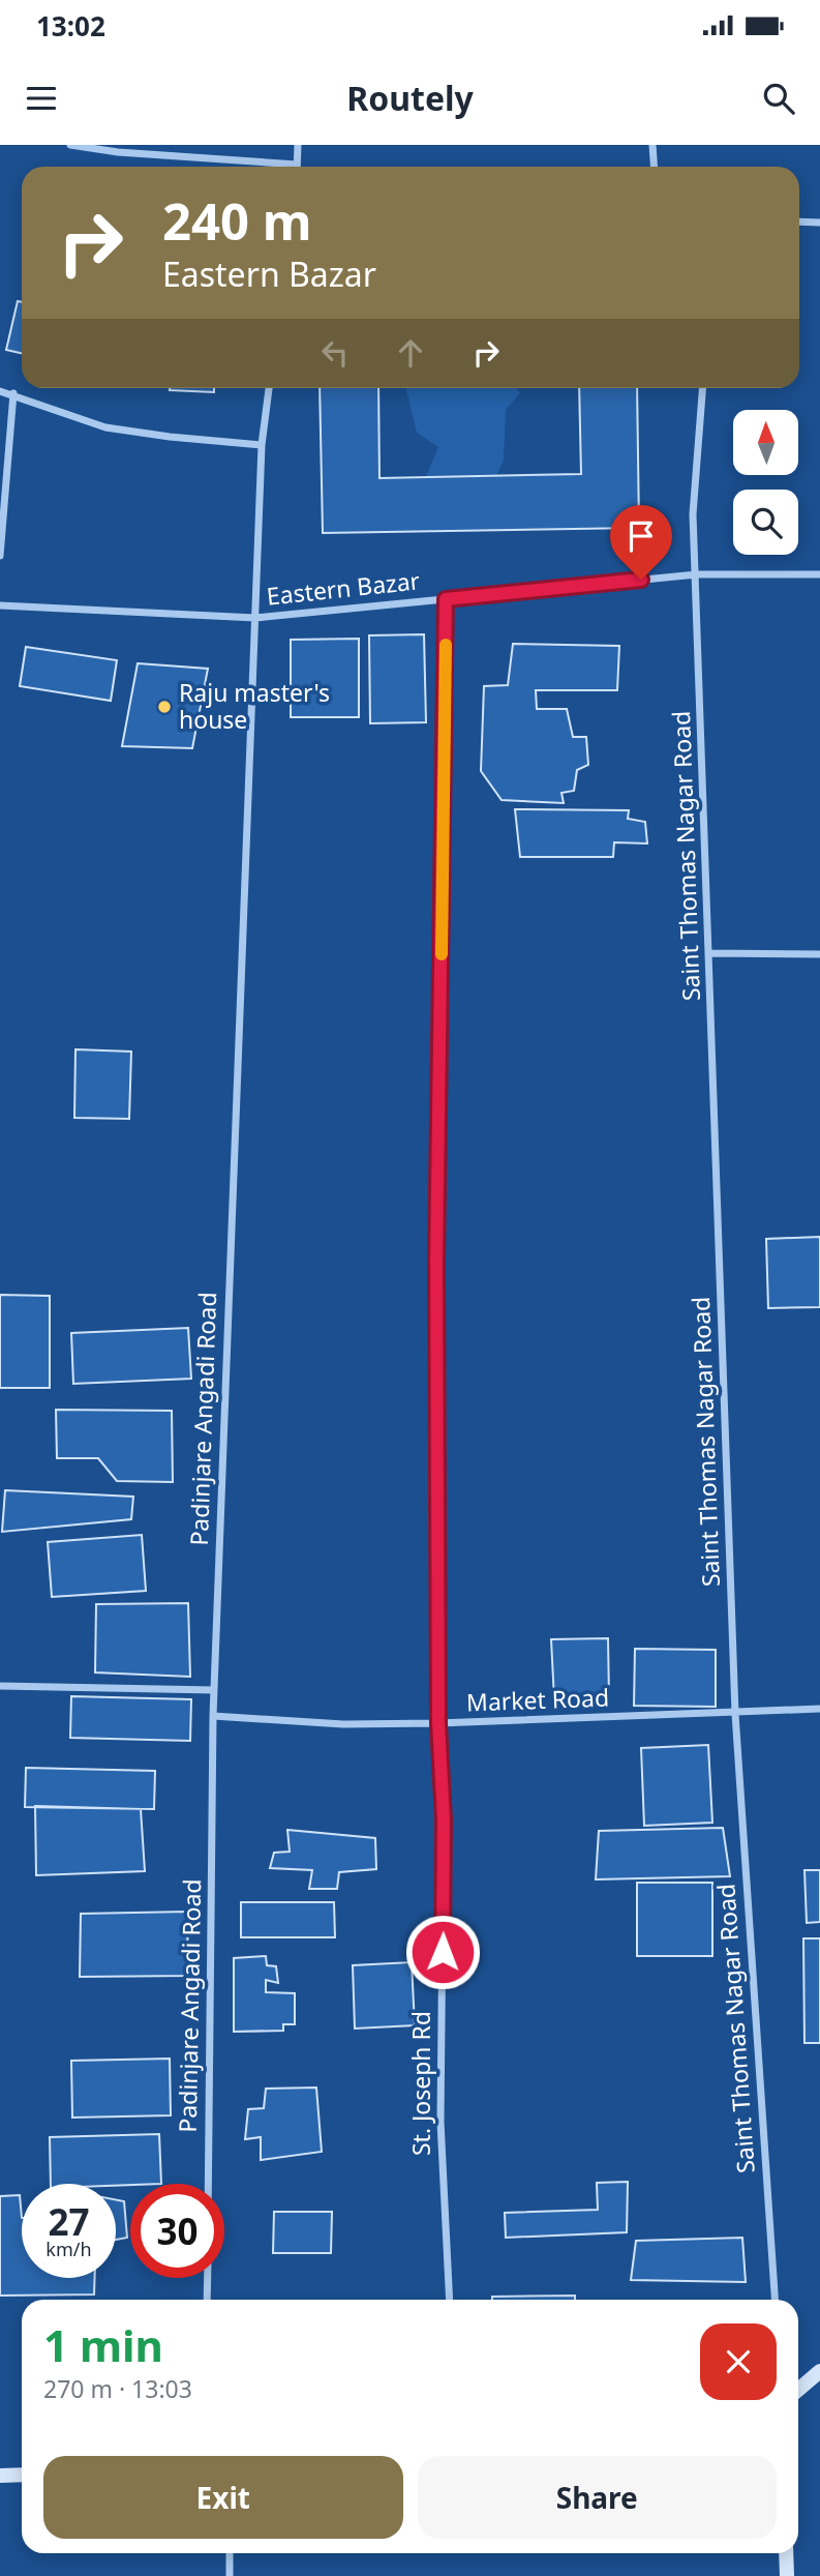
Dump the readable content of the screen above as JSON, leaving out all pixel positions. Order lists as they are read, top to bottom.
{
  "streets": {
    "street": [
      "Eastern Bazar",
      "Saint Thomas Nagar Road",
      "Padinjare Angadi Road",
      "Market Road",
      "St. Joseph Rd"
    ]
  },
  "crossings": [
    ["Eastern Bazar", "Saint Thomas Nagar Road"],
    ["Eastern Bazar", "Padinjare Angadi Road"],
    ["Eastern Bazar", "St. Joseph Rd"],
    ["Saint Thomas Nagar Road", "Market Road"],
    ["Padinjare Angadi Road", "Market Road"],
    ["Market Road", "St. Joseph Rd"]
  ],
  "places": ["Raju master's house"],
  "north": "top",
  "page": {
    "status": "13:02",
    "header": "Routely",
    "turn": ["240 m", "Eastern Bazar"],
    "speed": "27 km/h",
    "limit": "30",
    "heading": ["1 min", "270 m · 13:03"],
    "buttons": ["Exit", "Share"]
  }
}
